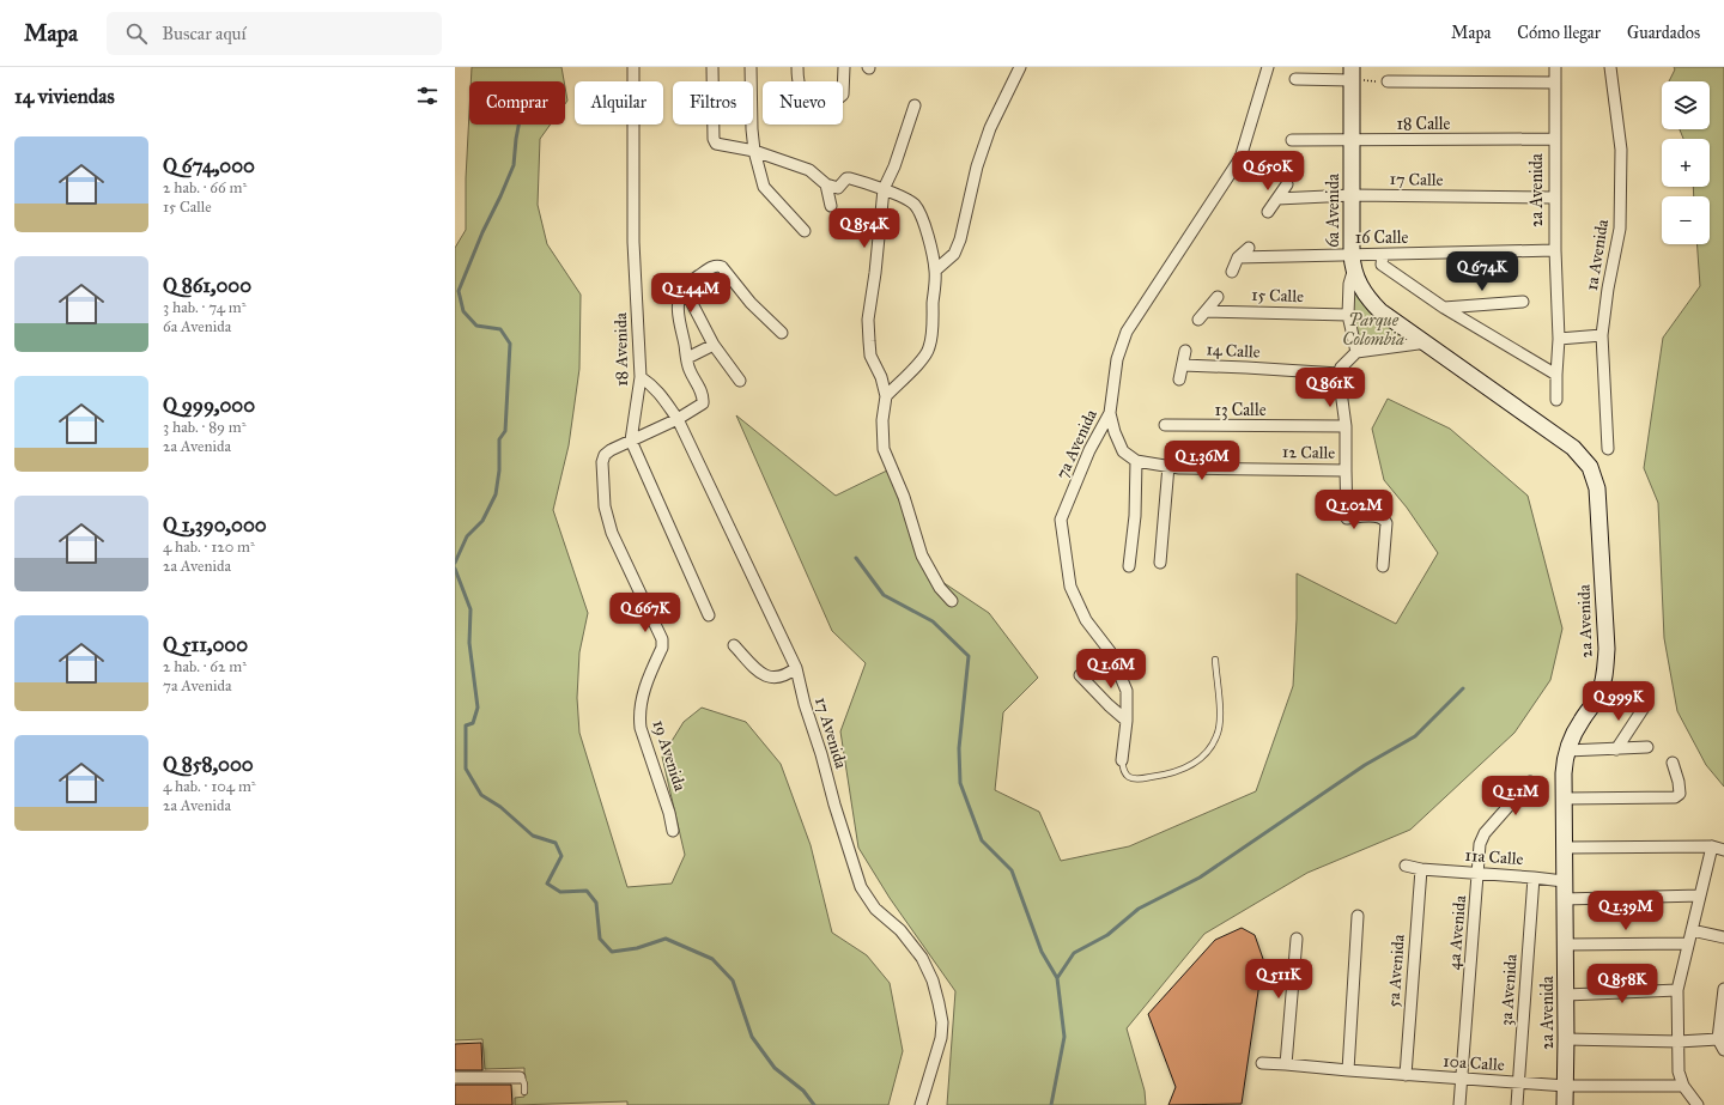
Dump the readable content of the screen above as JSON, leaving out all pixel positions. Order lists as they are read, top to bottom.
{
  "streets": {
    "main road": ["2a Avenida", "6a Avenida"],
    "street": [
      "18 Calle",
      "17 Calle",
      "16 Calle",
      "1a Avenida",
      "15 Calle",
      "18 Avenida",
      "14 Calle",
      "13 Calle",
      "7a Avenida",
      "12 Calle",
      "17 Avenida",
      "19 Avenida",
      "11a Calle",
      "4a Avenida",
      "5a Avenida",
      "3a Avenida",
      "10a Calle"
    ]
  },
  "crossings": [
    ["18 Calle", "2a Avenida"],
    ["18 Calle", "6a Avenida"],
    ["17 Calle", "2a Avenida"],
    ["17 Calle", "6a Avenida"],
    ["2a Avenida", "6a Avenida"],
    ["2a Avenida", "16 Calle"],
    ["2a Avenida", "11a Calle"],
    ["2a Avenida", "10a Calle"],
    ["6a Avenida", "16 Calle"],
    ["6a Avenida", "15 Calle"],
    ["18 Avenida", "17 Avenida"],
    ["18 Avenida", "19 Avenida"],
    ["11a Calle", "4a Avenida"],
    ["11a Calle", "5a Avenida"],
    ["11a Calle", "3a Avenida"],
    ["4a Avenida", "10a Calle"],
    ["5a Avenida", "10a Calle"],
    ["3a Avenida", "10a Calle"]
  ],
  "parks": ["Parque Colombia"],
  "page": {
    "header": "Mapa",
    "search": "Buscar aquí",
    "nav": ["Mapa", "Cómo llegar", "Guardados"],
    "heading": "14 viviendas",
    "map_buttons": ["+", "−"],
    "chip": [
      "Comprar",
      "Alquilar",
      "Filtros",
      "Nuevo"
    ],
    "list": [
      {
        "name": "Q 674,000",
        "note": "2 hab. · 66 m² · 15 Calle"
      },
      {
        "name": "Q 861,000",
        "note": "3 hab. · 74 m² · 6a Avenida"
      },
      {
        "name": "Q 999,000",
        "note": "3 hab. · 89 m² · 2a Avenida"
      },
      {
        "name": "Q 1,390,000",
        "note": "4 hab. · 120 m² · 2a Avenida"
      },
      {
        "name": "Q 511,000",
        "note": "2 hab. · 62 m² · 7a Avenida"
      },
      {
        "name": "Q 858,000",
        "note": "4 hab. · 104 m² · 2a Avenida"
      }
    ],
    "price": [
      "Q 650K",
      "Q 854K",
      "Q 674K",
      "Q 1.44M",
      "Q 861K",
      "Q 1.36M",
      "Q 1.02M",
      "Q 667K",
      "Q 1.6M",
      "Q 999K",
      "Q 1.1M",
      "Q 1.39M",
      "Q 511K",
      "Q 858K"
    ]
  }
}
